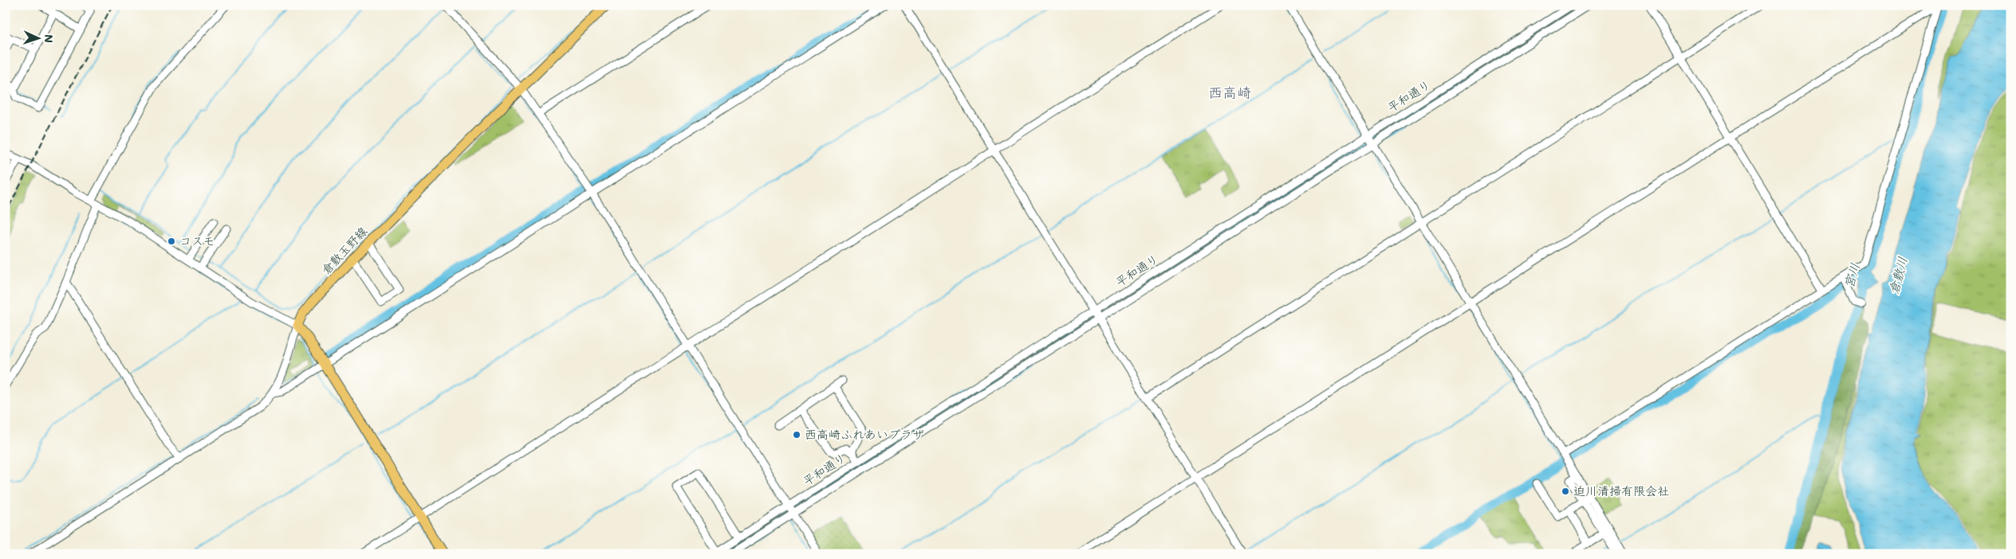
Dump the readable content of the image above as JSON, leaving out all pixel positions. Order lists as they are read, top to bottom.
{
  "streets": {
    "main road": ["倉敷玉野線"],
    "street": ["平和通り"]
  },
  "districts": ["西高崎"],
  "water": ["宮川", "倉敷川"],
  "places": ["コスモ", "西高崎ふれあいプラザ", "迫川清掃有限会社"],
  "north": "right"
}
